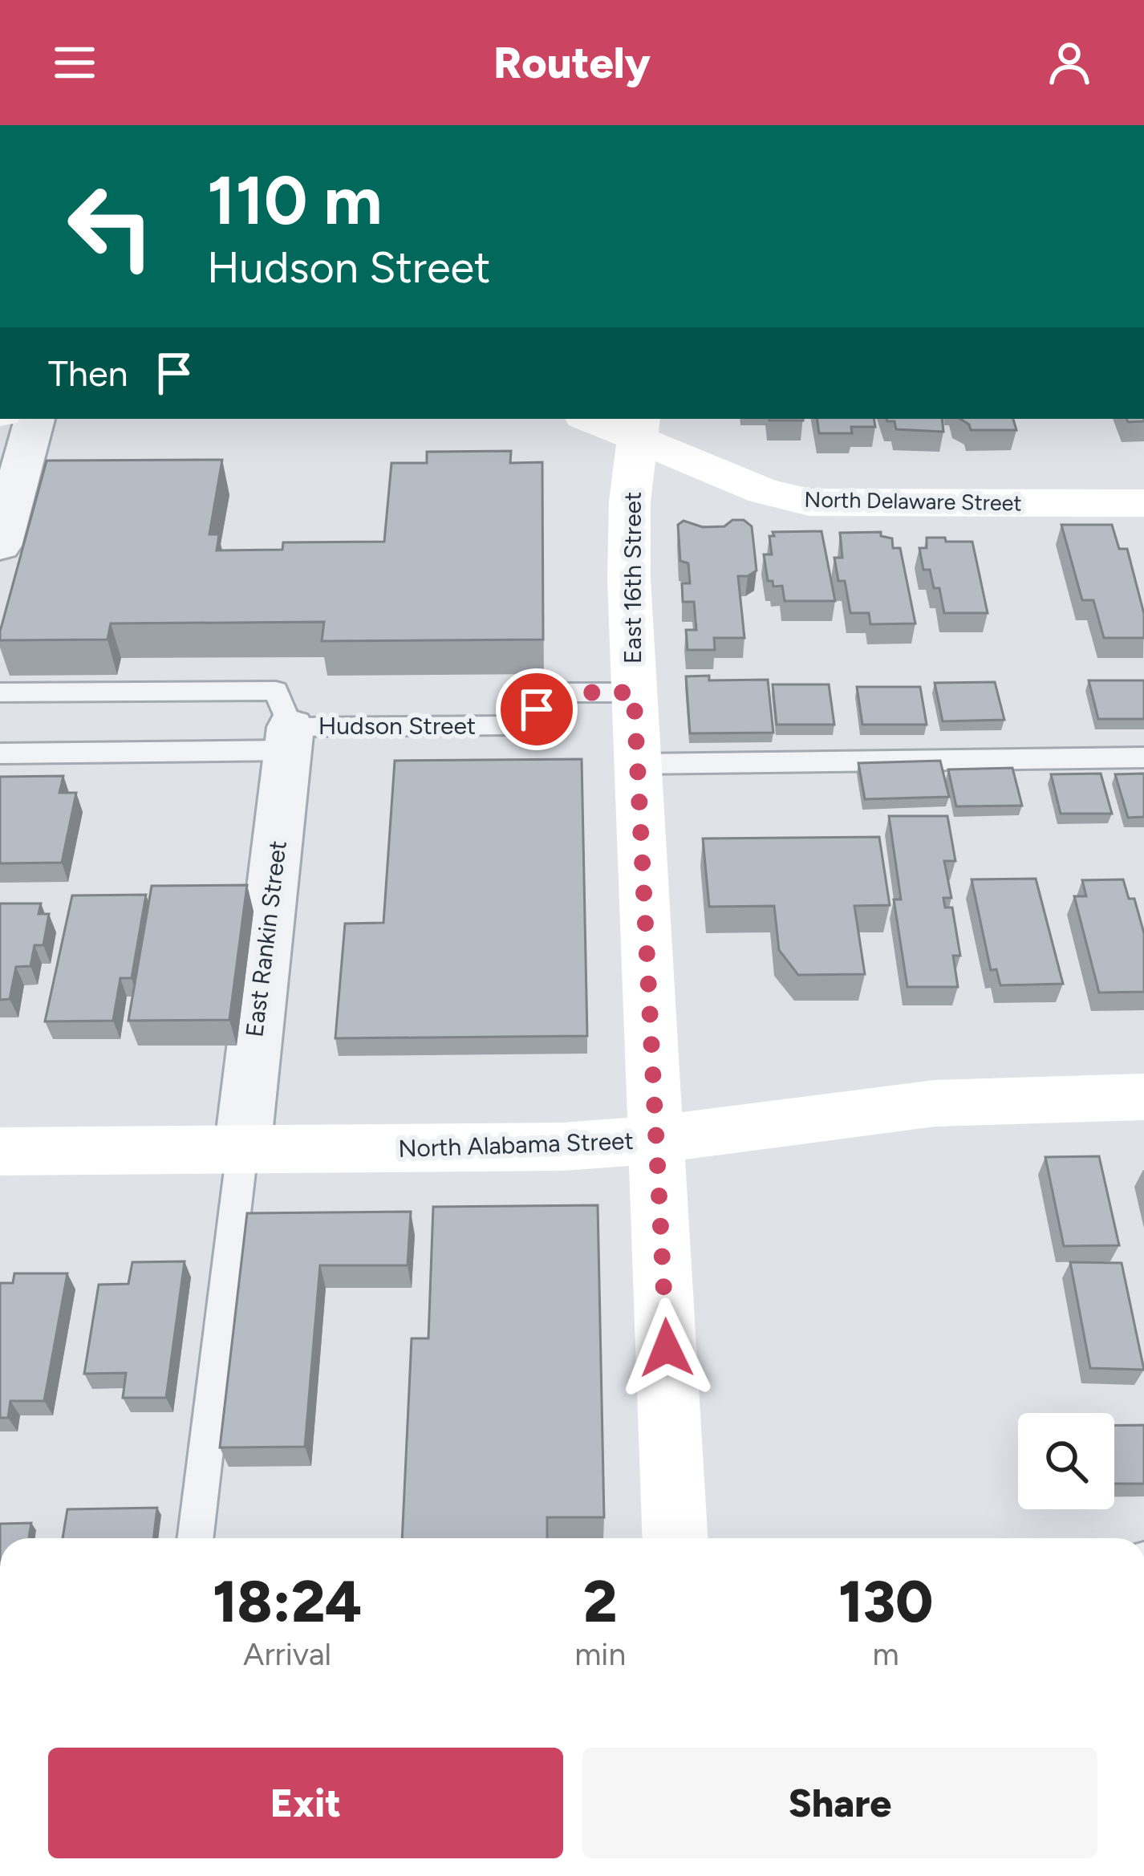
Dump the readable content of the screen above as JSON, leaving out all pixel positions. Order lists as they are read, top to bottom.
{
  "streets": {
    "main road": ["North Delaware Street", "East 16th Street", "North Alabama Street"],
    "street": ["East Rankin Street"],
    "lane": ["Hudson Street"]
  },
  "crossings": [
    ["North Delaware Street", "East 16th Street"],
    ["East 16th Street", "Hudson Street"],
    ["East 16th Street", "North Alabama Street"],
    ["Hudson Street", "East Rankin Street"],
    ["East Rankin Street", "North Alabama Street"]
  ],
  "page": {
    "header": "Routely",
    "turn": ["110 m", "Hudson Street"],
    "then": "Then",
    "eta": [
      "18:24",
      "Arrival",
      "2",
      "min",
      "130",
      "m"
    ],
    "buttons": ["Exit", "Share"]
  }
}
